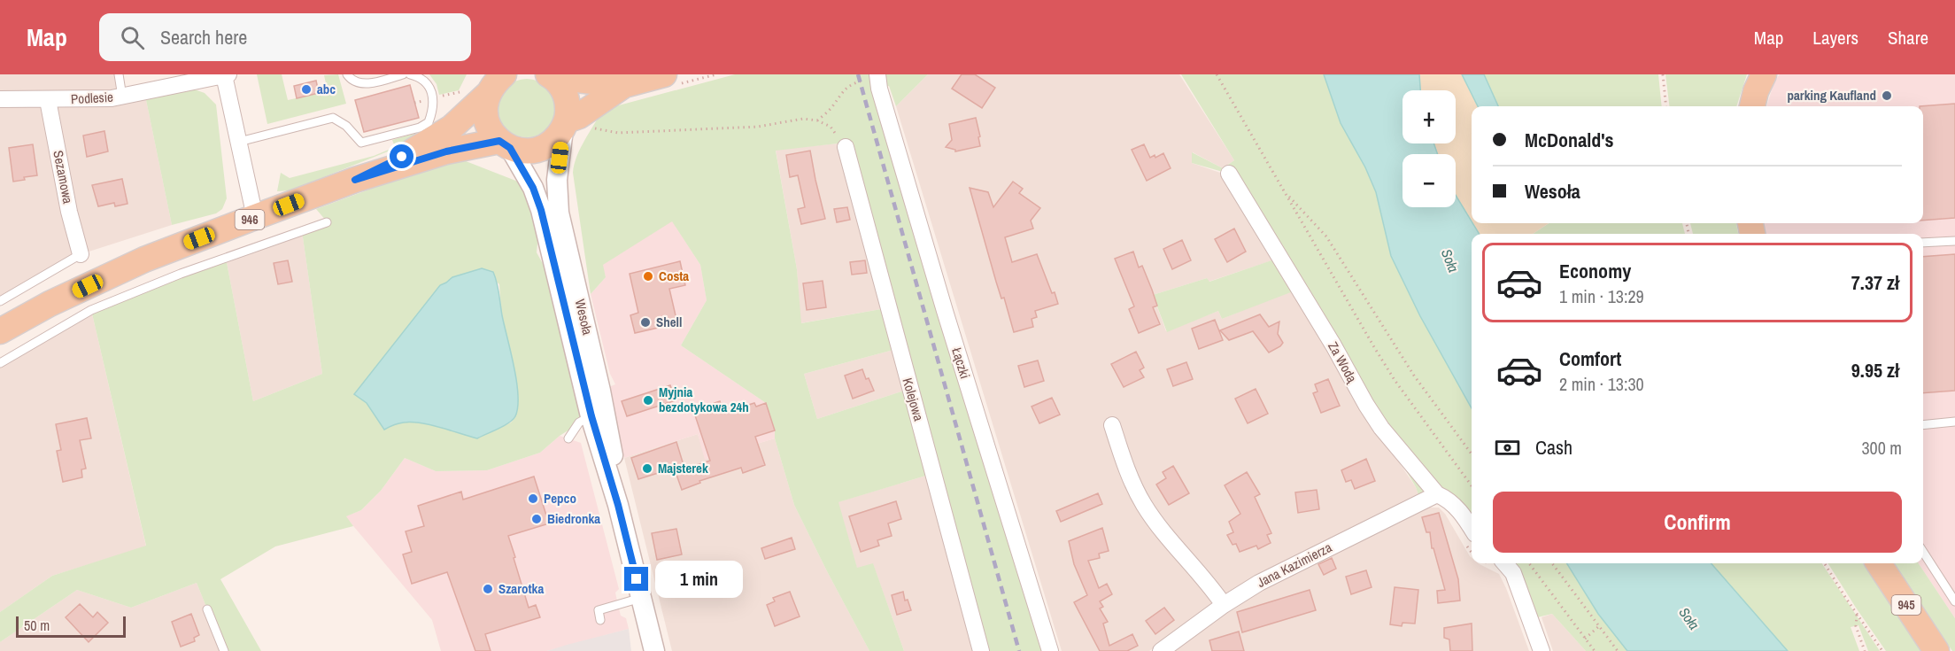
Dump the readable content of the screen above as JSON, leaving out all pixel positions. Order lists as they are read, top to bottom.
{
  "streets": {
    "main road": ["946", "945"],
    "street": [
      "Podlesie",
      "Sezamowa",
      "Wesoła",
      "Za Wodą",
      "Łączki",
      "Kolejowa",
      "Jana Kazimierza"
    ]
  },
  "crossings": [
    ["Podlesie", "Sezamowa"],
    ["946", "Wesoła"],
    ["Za Wodą", "Jana Kazimierza"]
  ],
  "water": ["Soła"],
  "places": [
    "abc",
    "parking Kaufland",
    "Costa",
    "Shell",
    "Myjnia bezdotykowa 24h",
    "Majsterek",
    "Pepco",
    "Biedronka",
    "Szarotka"
  ],
  "scale_bar": "50 m",
  "page": {
    "header": "Map",
    "search": "Search here",
    "nav": ["Map", "Layers", "Share"],
    "map_buttons": ["+", "−"],
    "banner": ["McDonald's", "Wesoła"],
    "list": [
      {
        "name": "Economy",
        "note": "1 min · 13:29",
        "value": "7.37 zł"
      },
      {
        "name": "Comfort",
        "note": "2 min · 13:30",
        "value": "9.95 zł"
      }
    ],
    "pay": ["Cash", "300 m"],
    "buttons": "Confirm",
    "bubble": "1 min",
    "scale": "50 m"
  }
}
